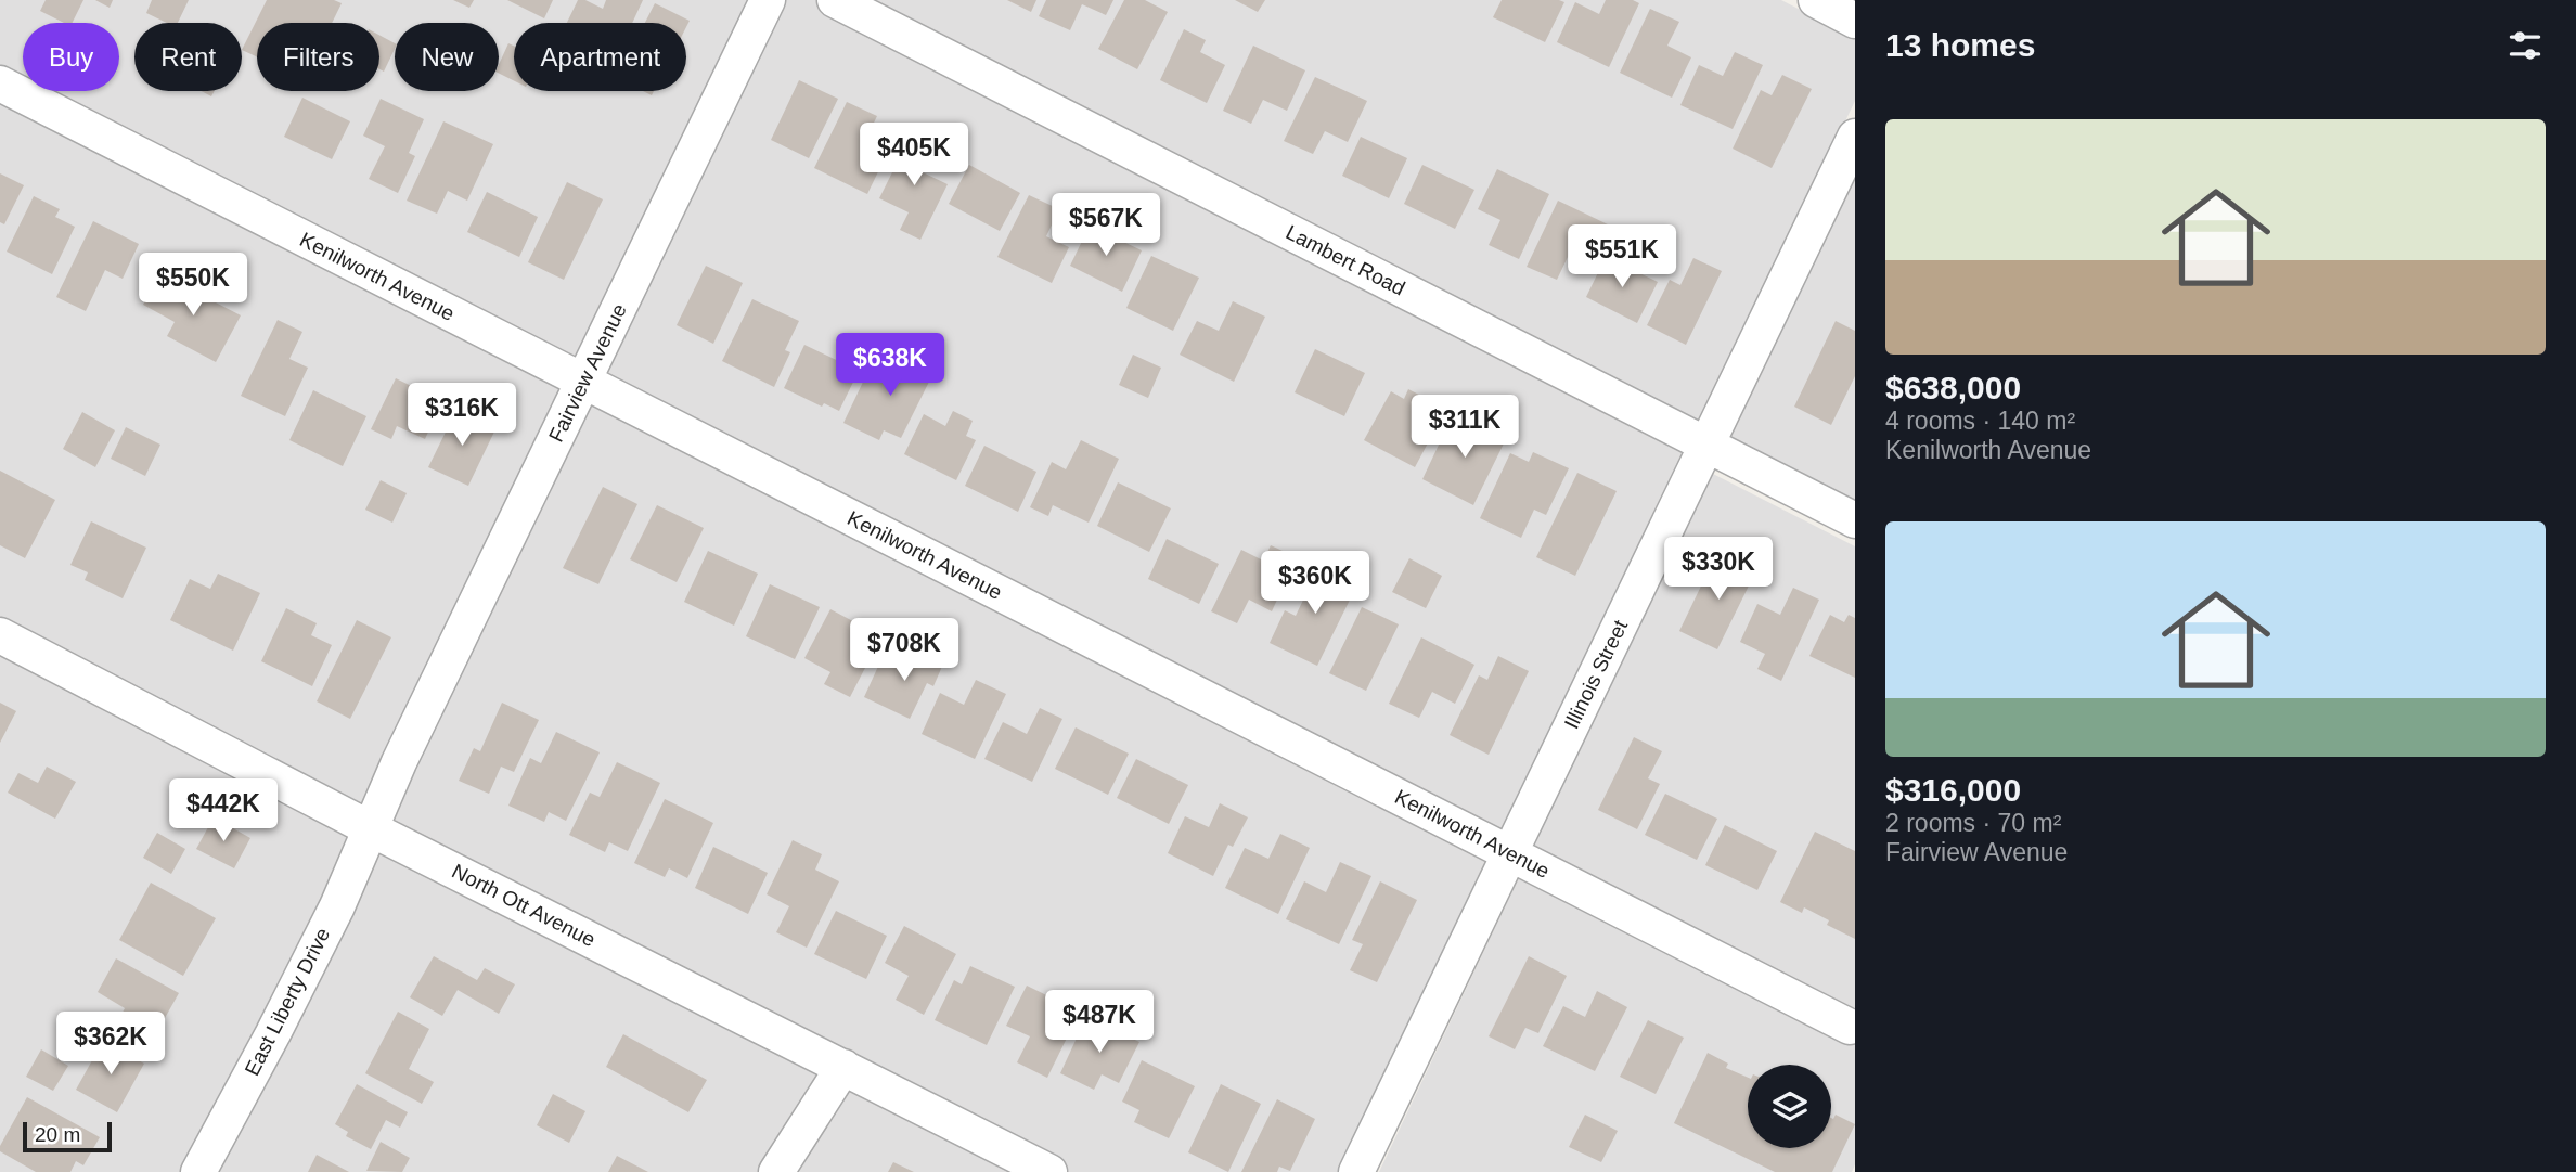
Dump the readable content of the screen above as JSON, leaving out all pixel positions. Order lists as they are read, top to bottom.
{
  "streets": {
    "street": [
      "Lambert Road",
      "Kenilworth Avenue",
      "Fairview Avenue",
      "Illinois Street",
      "North Ott Avenue",
      "East Liberty Drive"
    ]
  },
  "crossings": [
    ["Lambert Road", "Illinois Street"],
    ["Kenilworth Avenue", "Fairview Avenue"],
    ["Kenilworth Avenue", "Illinois Street"],
    ["Fairview Avenue", "North Ott Avenue"],
    ["Fairview Avenue", "East Liberty Drive"],
    ["North Ott Avenue", "East Liberty Drive"]
  ],
  "scale_bar": "20 m",
  "page": {
    "heading": "13 homes",
    "chip": [
      "Buy",
      "Rent",
      "Filters",
      "New",
      "Apartment"
    ],
    "list": [
      {
        "name": "$638,000",
        "note": "4 rooms · 140 m² · Kenilworth Avenue"
      },
      {
        "name": "$316,000",
        "note": "2 rooms · 70 m² · Fairview Avenue"
      }
    ],
    "price": [
      "$405K",
      "$567K",
      "$551K",
      "$550K",
      "$638K",
      "$316K",
      "$311K",
      "$330K",
      "$360K",
      "$708K",
      "$442K",
      "$487K",
      "$362K"
    ],
    "scale": "20 m"
  }
}
